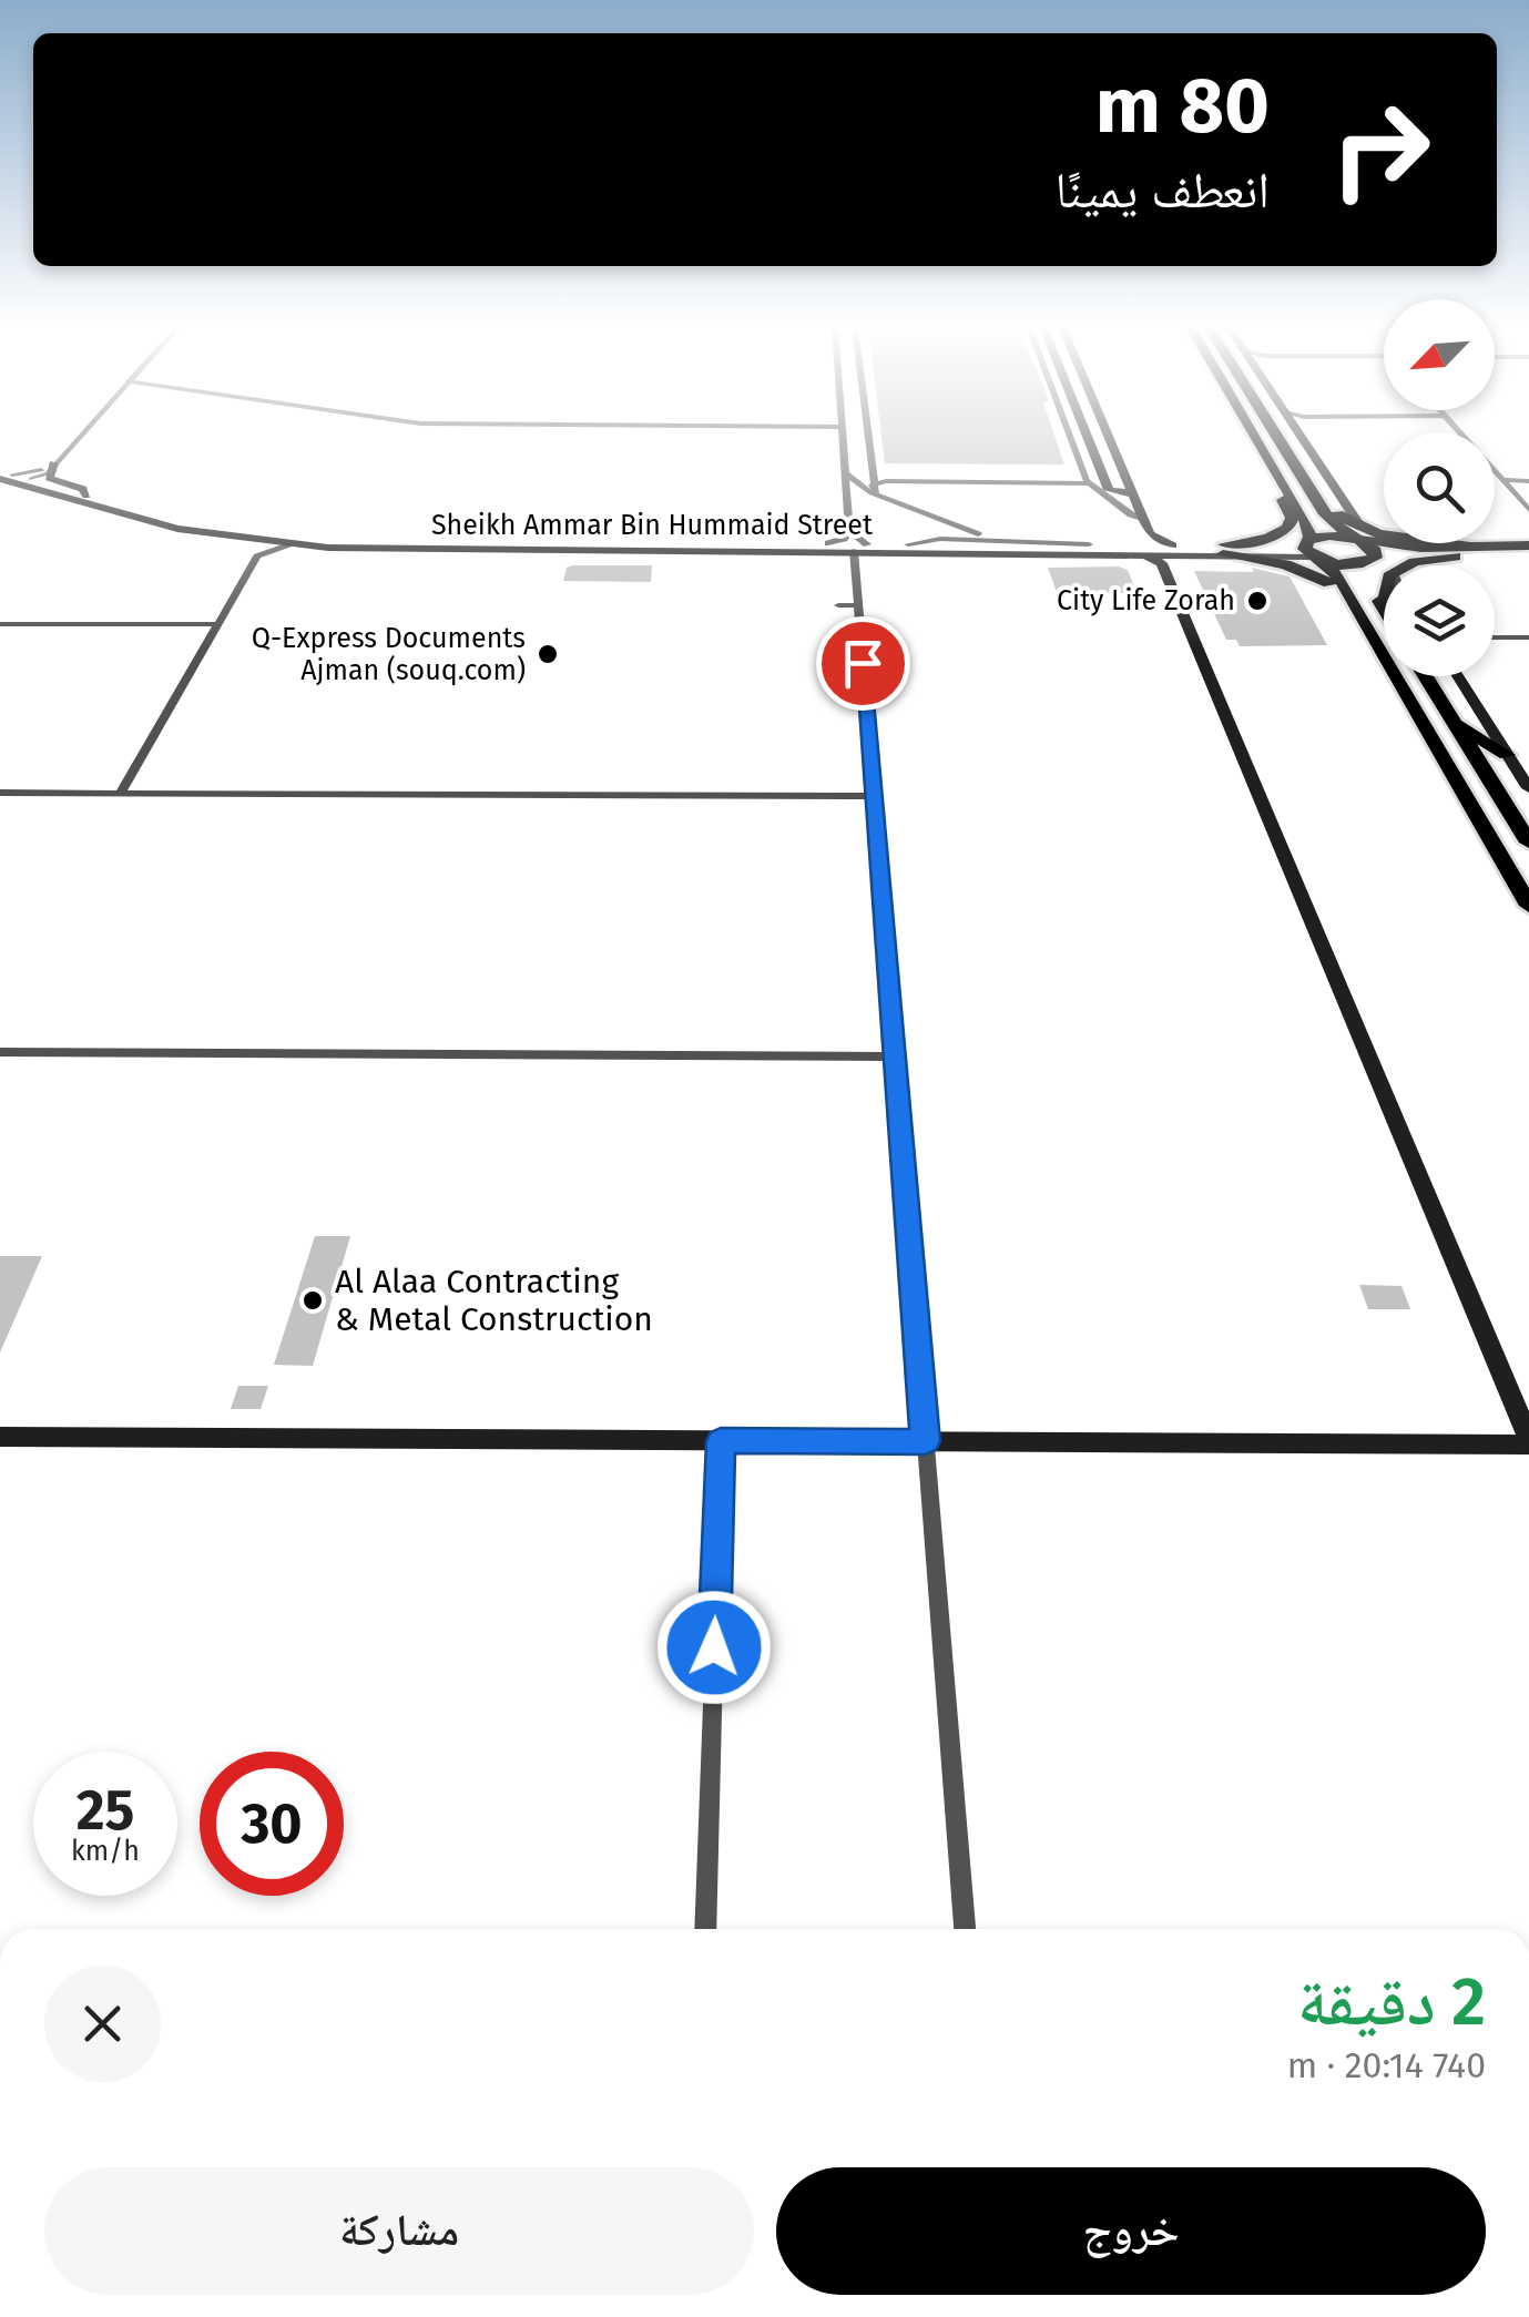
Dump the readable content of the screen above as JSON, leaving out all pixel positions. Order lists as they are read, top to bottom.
{
  "streets": {
    "street": ["Sheikh Ammar Bin Hummaid Street"]
  },
  "places": ["City Life Zorah", "Q-Express Documents Ajman (souq.com)", "Al Alaa Contracting & Metal Construction"],
  "north": "bottom left",
  "page": {
    "turn": ["80 m", "انعطف يمينًا"],
    "speed": "25 km/h",
    "limit": "30",
    "heading": ["2 دقيقة", "740 m · 20:14"],
    "buttons": ["خروج", "مشاركة"]
  }
}
